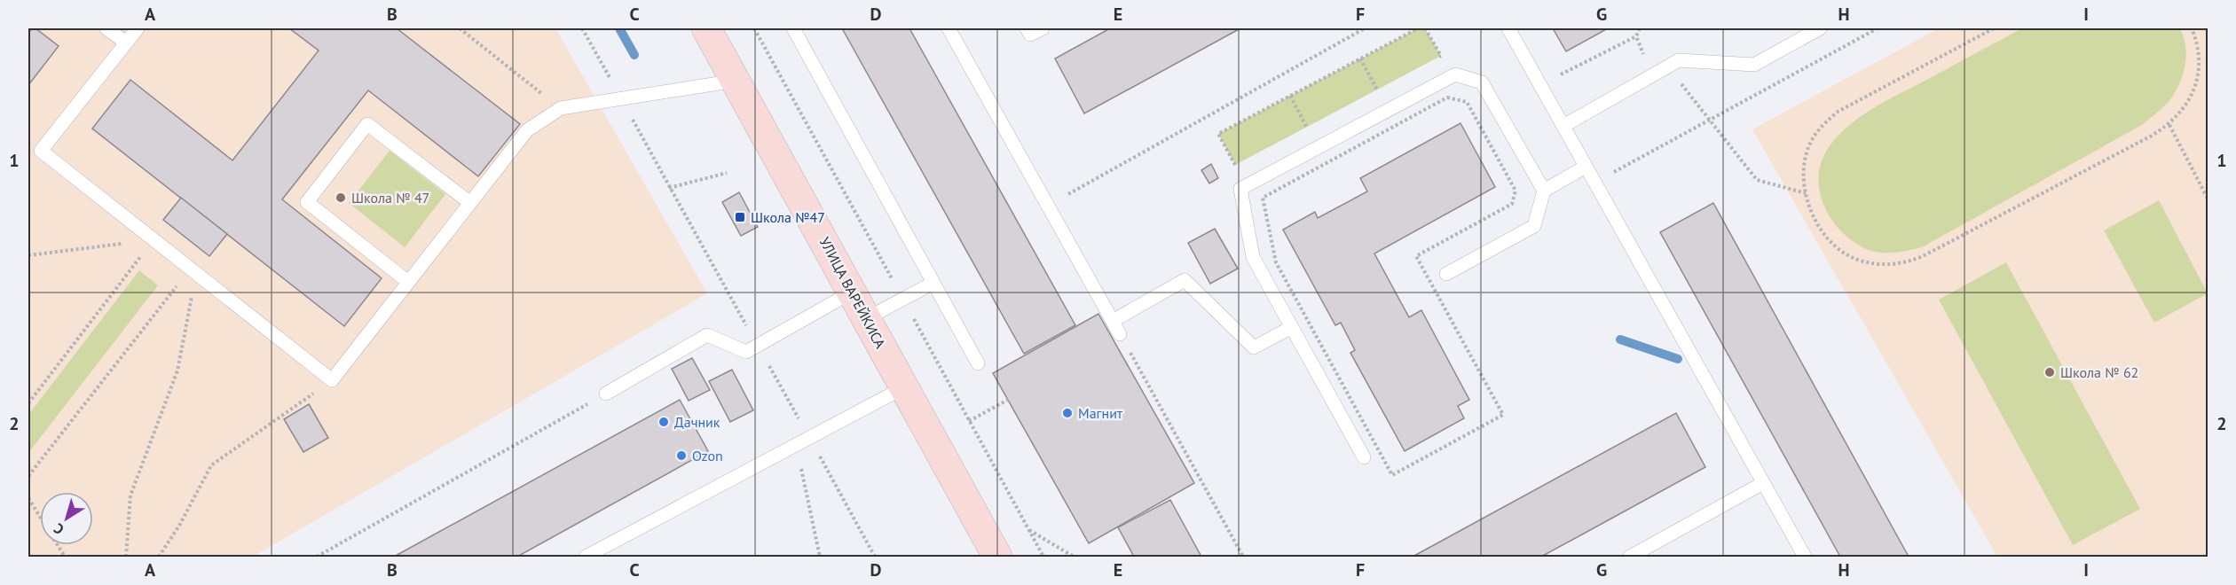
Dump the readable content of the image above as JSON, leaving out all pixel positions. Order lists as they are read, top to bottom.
{
  "streets": {
    "main road": ["УЛИЦА ВАРЕЙКИСА"]
  },
  "places": {
    "other": [
      "Школа № 47",
      "Школа № 62",
      "Магнит",
      "Дачник",
      "Ozon"
    ],
    "transit": ["Школа №47"]
  },
  "north": "bottom left",
  "grid": {
    "columns": [
      "A",
      "B",
      "C",
      "D",
      "E",
      "F",
      "G",
      "H",
      "I"
    ],
    "rows": ["1", "2"]
  }
}
